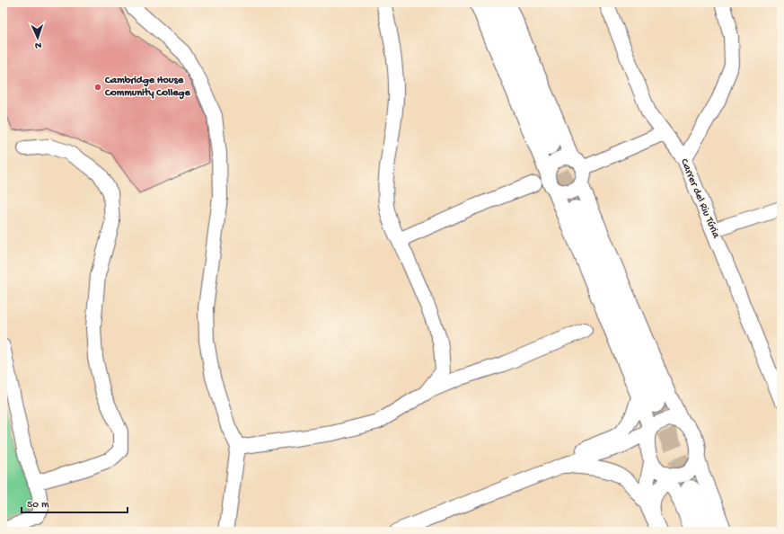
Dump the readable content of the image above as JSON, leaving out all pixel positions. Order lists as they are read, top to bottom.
{
  "streets": {
    "street": ["Carrer del Riu Túria"]
  },
  "places": ["Cambridge House Community College"],
  "scale_bar": "50 m",
  "north": "bottom"
}
